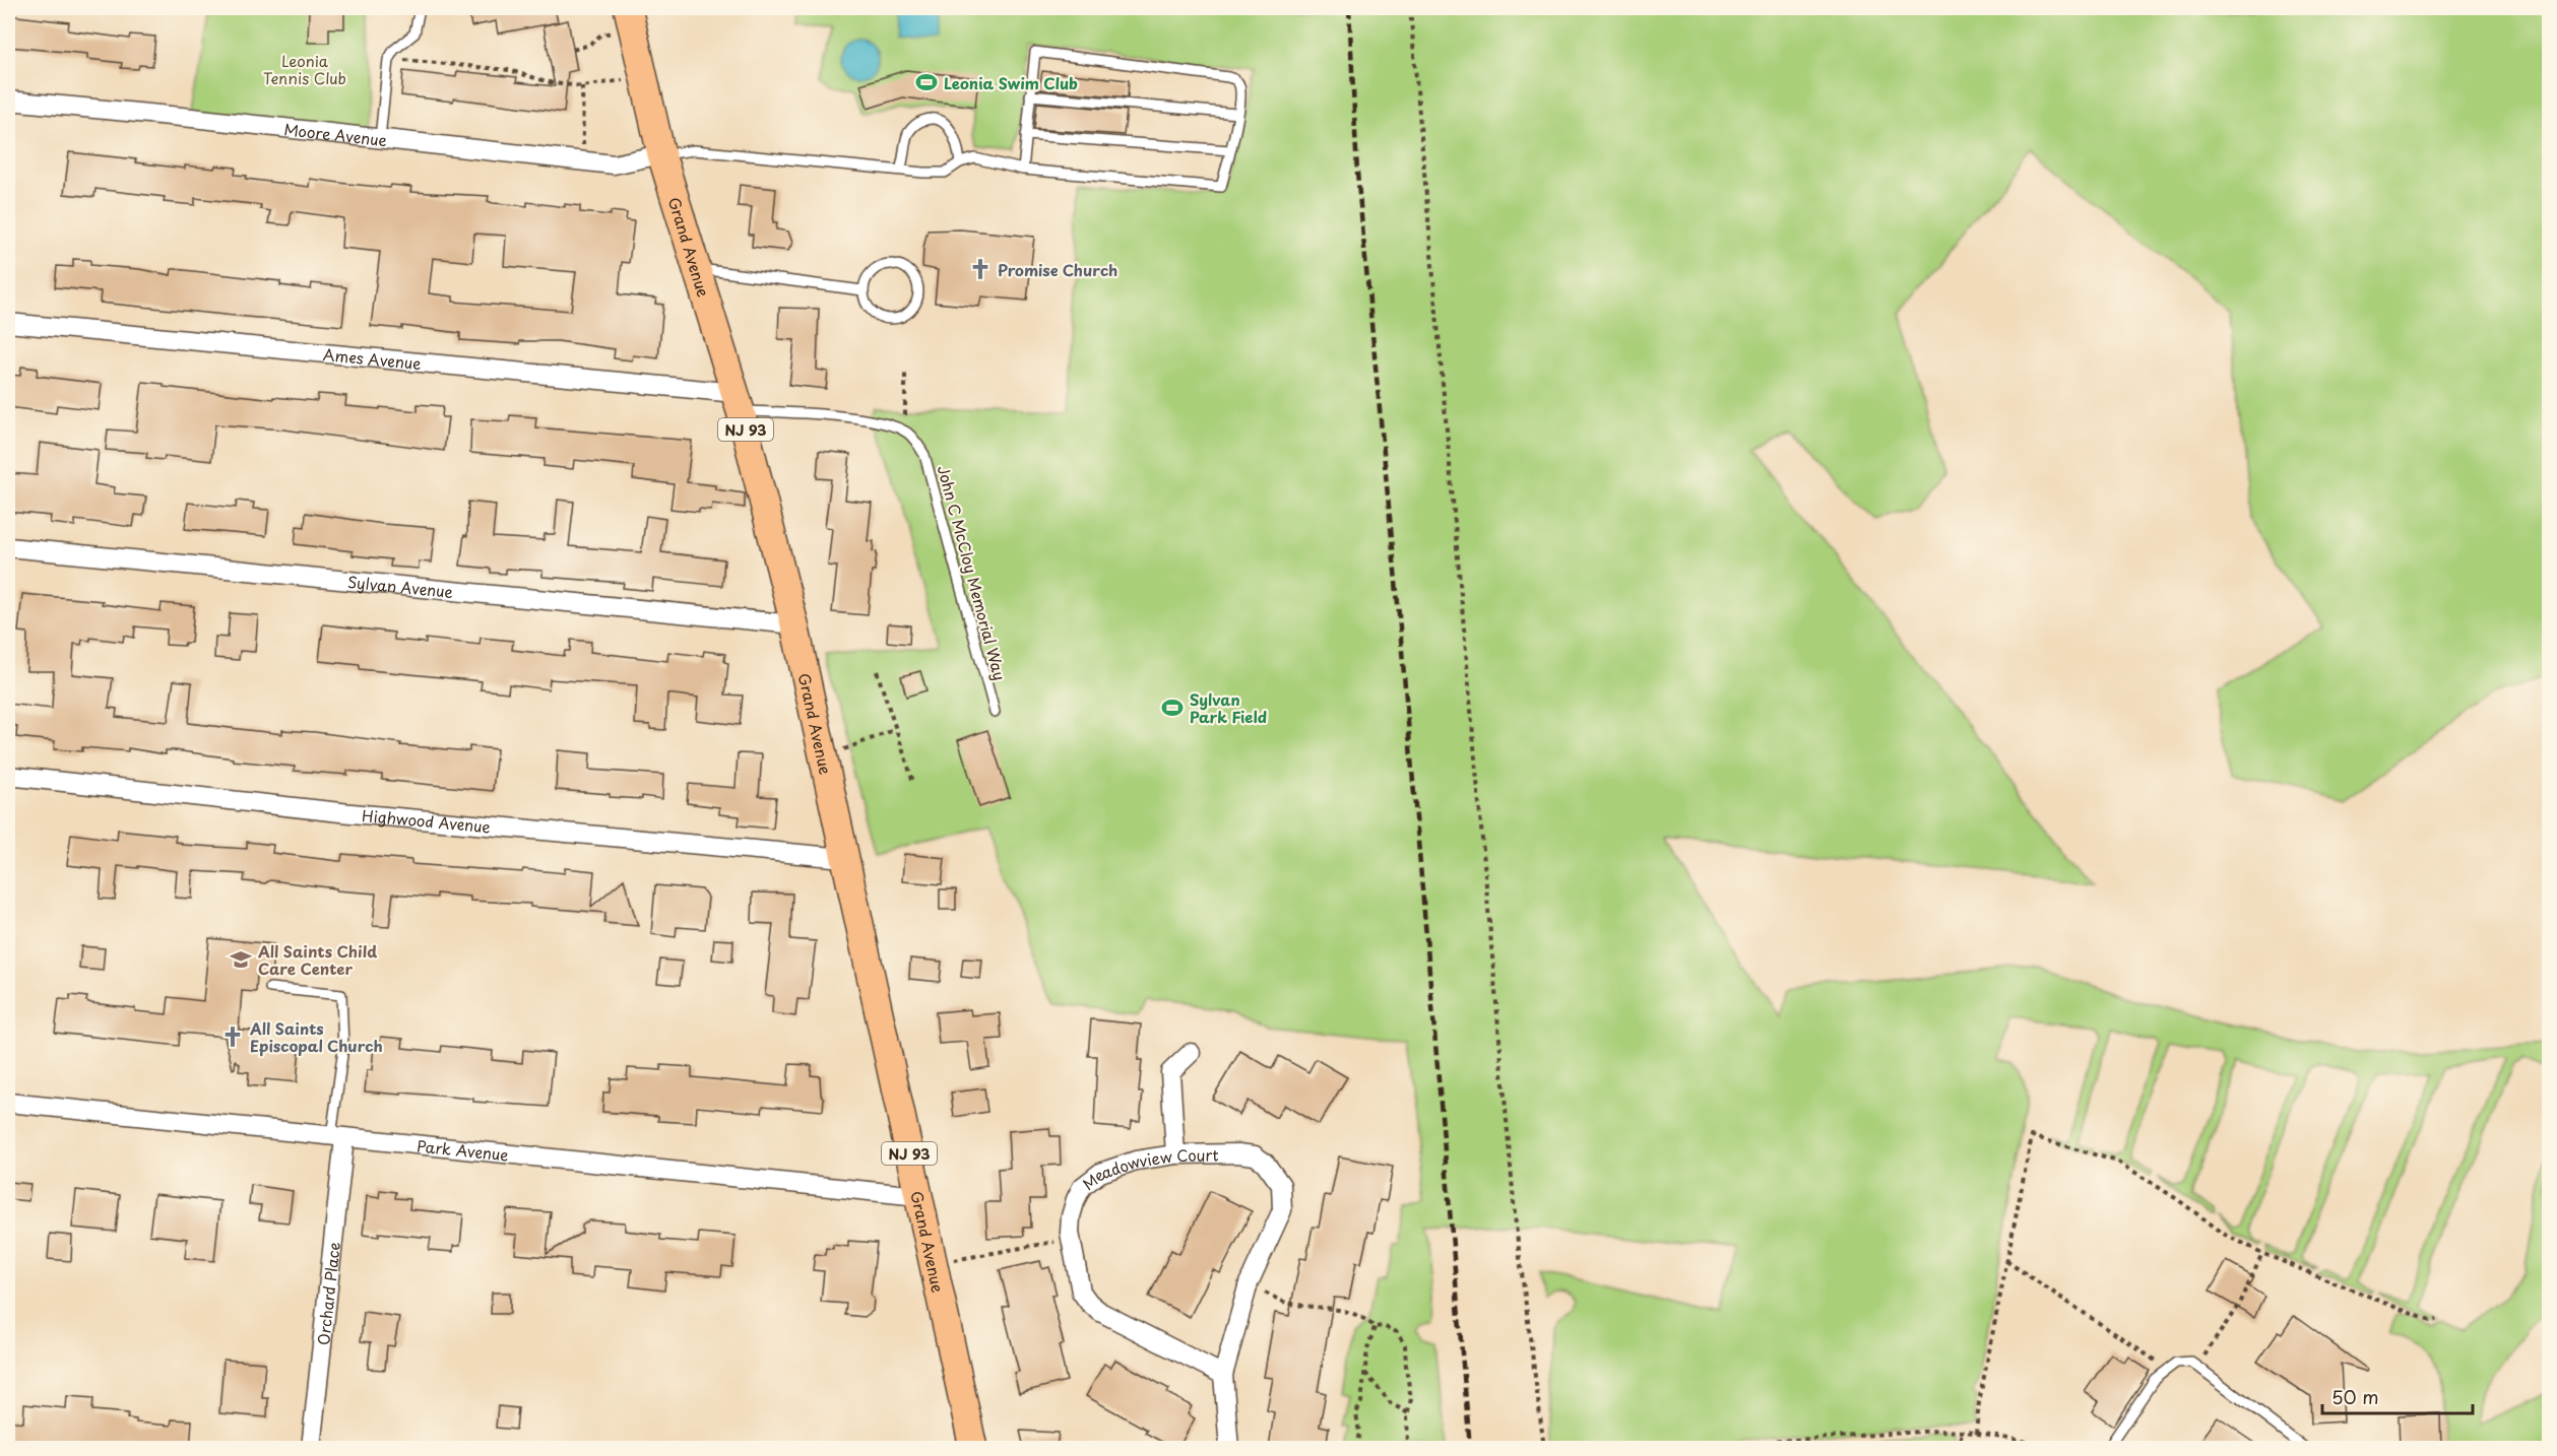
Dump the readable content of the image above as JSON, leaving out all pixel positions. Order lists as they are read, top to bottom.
{
  "streets": {
    "main road": ["Grand Avenue", "NJ 93"],
    "street": [
      "Moore Avenue",
      "Ames Avenue",
      "Sylvan Avenue",
      "Highwood Avenue",
      "Park Avenue",
      "Meadowview Court",
      "Orchard Place"
    ],
    "lane": ["John C McCloy Memorial Way"]
  },
  "crossings": [
    ["Moore Avenue", "Grand Avenue"],
    ["Grand Avenue", "Ames Avenue"],
    ["Grand Avenue", "John C McCloy Memorial Way"],
    ["Grand Avenue", "Sylvan Avenue"],
    ["Grand Avenue", "Highwood Avenue"],
    ["Grand Avenue", "Park Avenue"],
    ["Ames Avenue", "John C McCloy Memorial Way"],
    ["Park Avenue", "Orchard Place"]
  ],
  "parks": ["Leonia Tennis Club"],
  "places": {
    "sports": ["Leonia Swim Club", "Sylvan Park Field"],
    "church": ["Promise Church", "All Saints Episcopal Church"],
    "school or university": ["All Saints Child Care Center"]
  },
  "scale_bar": "50 m"
}
